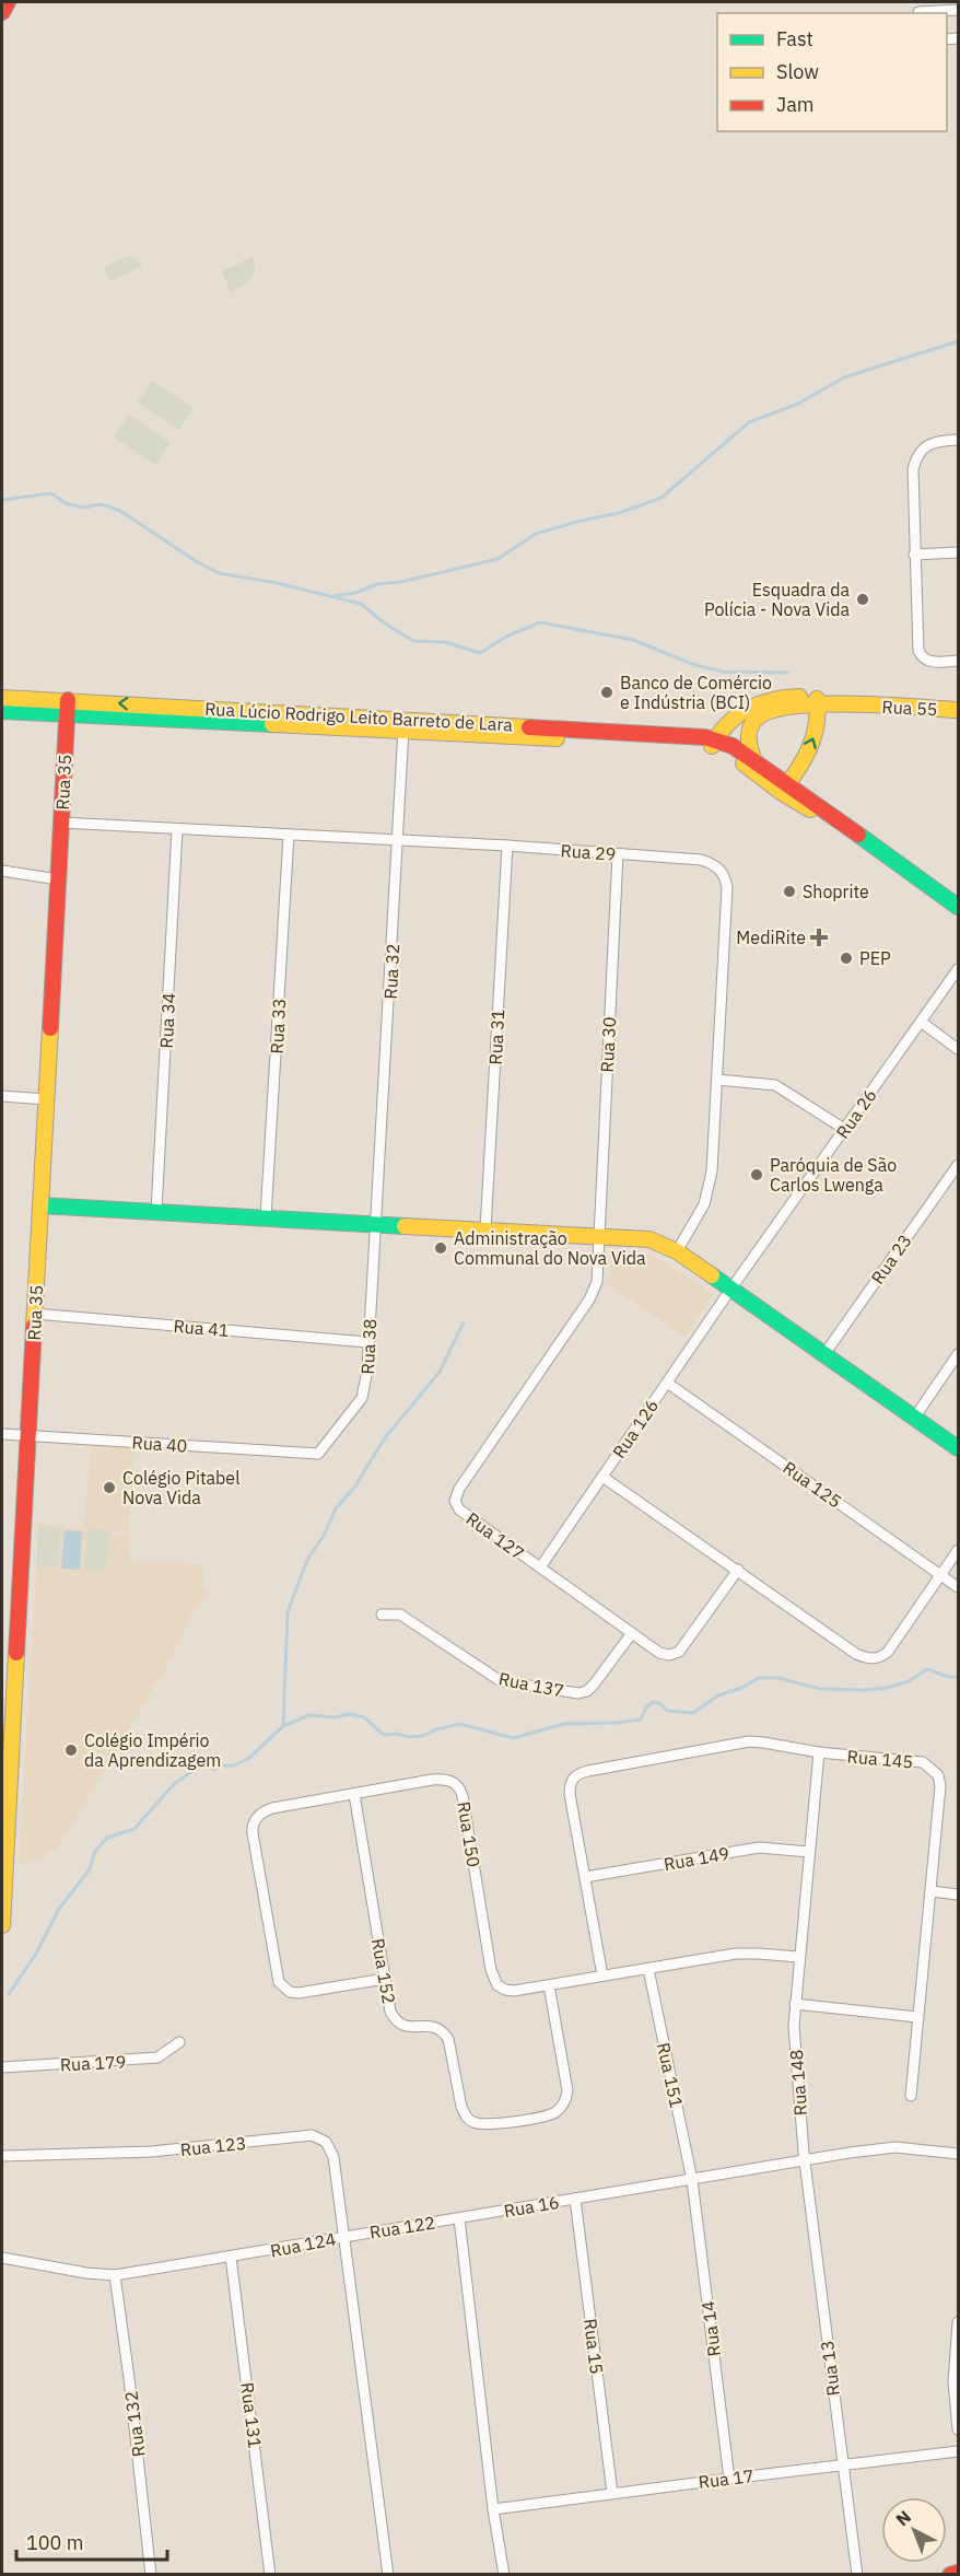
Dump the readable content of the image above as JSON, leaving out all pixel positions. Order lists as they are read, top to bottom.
{
  "streets": {
    "main road": ["Rua 55", "Rua Lúcio Rodrigo Leito Barreto de Lara", "Rua 35"],
    "street": [
      "Rua 29",
      "Rua 32",
      "Rua 34",
      "Rua 33",
      "Rua 31",
      "Rua 30",
      "Rua 26",
      "Rua 23",
      "Rua 41",
      "Rua 38",
      "Rua 126",
      "Rua 40",
      "Rua 125",
      "Rua 127",
      "Rua 137",
      "Rua 145",
      "Rua 150",
      "Rua 149",
      "Rua 152",
      "Rua 179",
      "Rua 151",
      "Rua 148",
      "Rua 123",
      "Rua 16",
      "Rua 122",
      "Rua 124",
      "Rua 14",
      "Rua 15",
      "Rua 13",
      "Rua 131",
      "Rua 132",
      "Rua 17"
    ]
  },
  "crossings": [
    ["Rua Lúcio Rodrigo Leito Barreto de Lara", "Rua 35"],
    ["Rua Lúcio Rodrigo Leito Barreto de Lara", "Rua 32"],
    ["Rua 35", "Rua 29"],
    ["Rua 35", "Rua 41"],
    ["Rua 35", "Rua 40"],
    ["Rua 29", "Rua 32"],
    ["Rua 29", "Rua 34"],
    ["Rua 29", "Rua 33"],
    ["Rua 29", "Rua 31"],
    ["Rua 29", "Rua 30"],
    ["Rua 32", "Rua 38"],
    ["Rua 30", "Rua 127"],
    ["Rua 26", "Rua 126"],
    ["Rua 41", "Rua 38"],
    ["Rua 38", "Rua 40"],
    ["Rua 126", "Rua 125"],
    ["Rua 126", "Rua 127"],
    ["Rua 127", "Rua 137"],
    ["Rua 145", "Rua 148"],
    ["Rua 150", "Rua 152"],
    ["Rua 150", "Rua 151"],
    ["Rua 150", "Rua 148"],
    ["Rua 149", "Rua 148"],
    ["Rua 151", "Rua 16"],
    ["Rua 151", "Rua 14"],
    ["Rua 148", "Rua 16"],
    ["Rua 148", "Rua 13"],
    ["Rua 123", "Rua 122"],
    ["Rua 123", "Rua 124"],
    ["Rua 16", "Rua 122"],
    ["Rua 16", "Rua 14"],
    ["Rua 16", "Rua 15"],
    ["Rua 16", "Rua 13"],
    ["Rua 122", "Rua 124"],
    ["Rua 124", "Rua 131"],
    ["Rua 124", "Rua 132"],
    ["Rua 14", "Rua 17"],
    ["Rua 15", "Rua 17"],
    ["Rua 13", "Rua 17"]
  ],
  "places": {
    "other": [
      "Esquadra da Polícia - Nova Vida",
      "Banco de Comércio e Indústria (BCI)",
      "Shoprite",
      "PEP",
      "Paróquia de São Carlos Lwenga",
      "Administração Communal do Nova Vida",
      "Colégio Pitabel Nova Vida",
      "Colégio Império da Aprendizagem"
    ],
    "health": ["MediRite"]
  },
  "legend": ["Fast", "Slow", "Jam"],
  "scale_bar": "100 m",
  "north": "top left"
}
